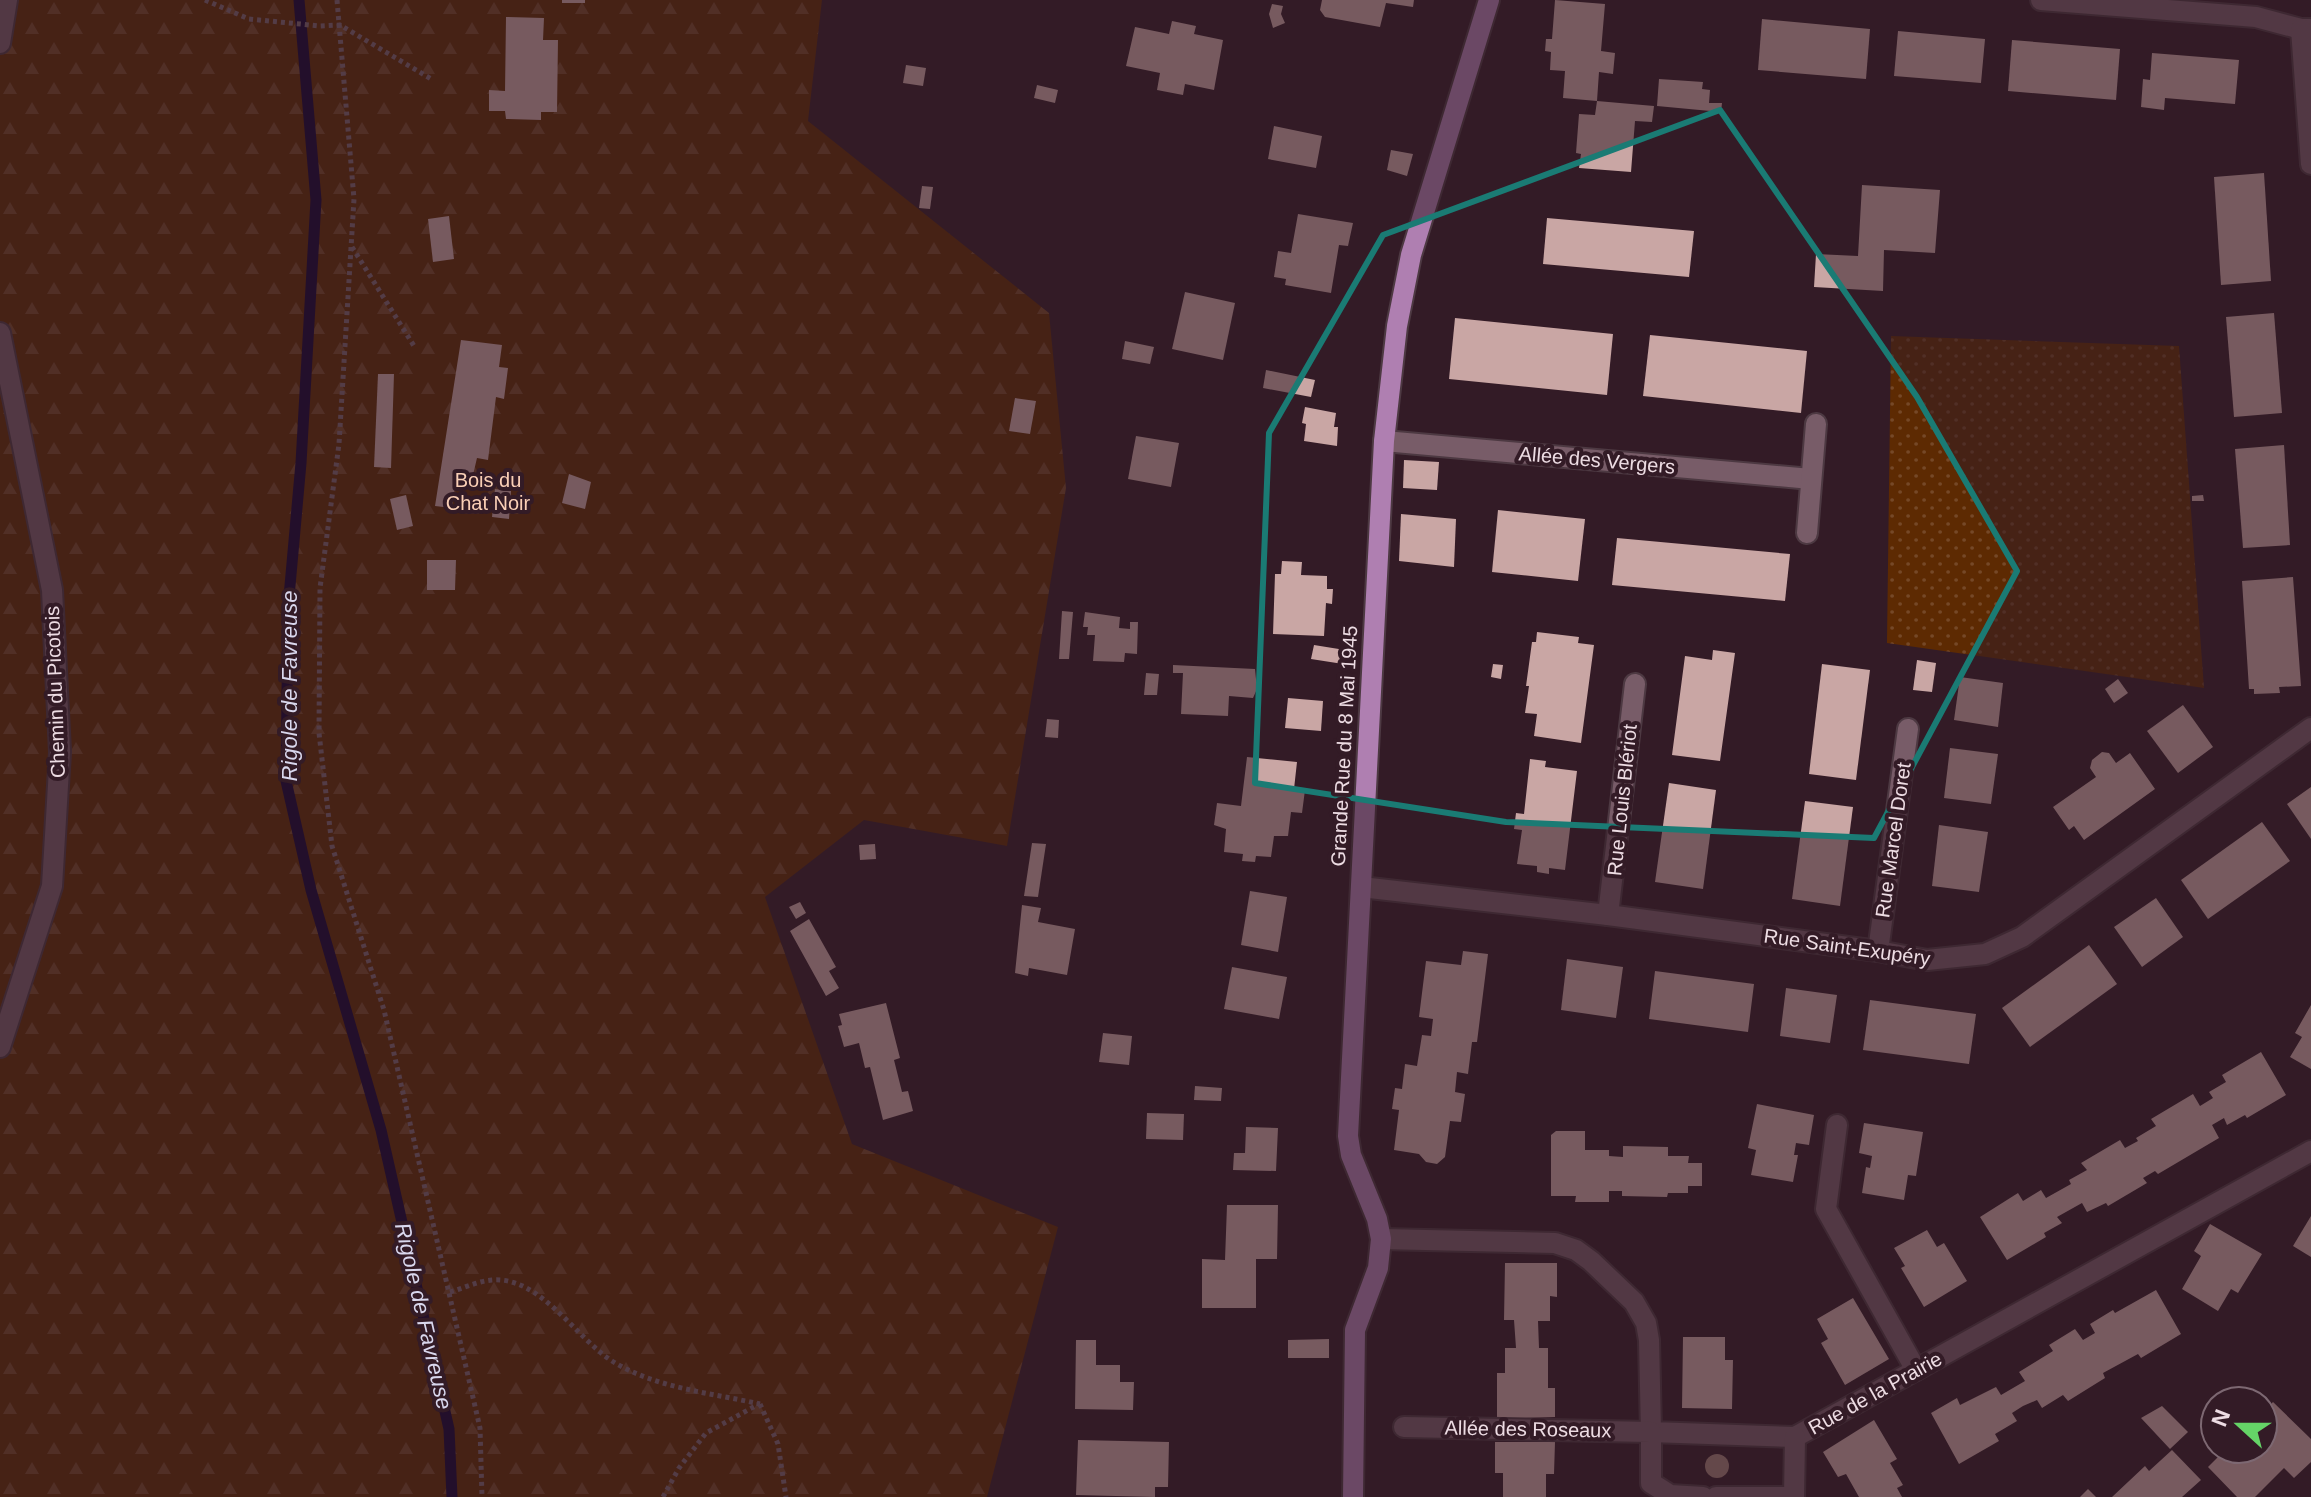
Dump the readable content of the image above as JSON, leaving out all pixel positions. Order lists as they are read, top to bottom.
{
  "streets": {
    "main road": ["Grande Rue du 8 Mai 1945"],
    "street": [
      "Allée des Vergers",
      "Chemin du Picotois",
      "Rue Louis Blériot",
      "Rue Marcel Doret",
      "Rue Saint-Exupéry",
      "Rue de la Prairie",
      "Allée des Roseaux"
    ]
  },
  "crossings": [
    ["Allée des Vergers", "Grande Rue du 8 Mai 1945"],
    ["Grande Rue du 8 Mai 1945", "Rue Saint-Exupéry"],
    ["Rue Louis Blériot", "Rue Saint-Exupéry"],
    ["Rue Marcel Doret", "Rue Saint-Exupéry"],
    ["Rue de la Prairie", "Allée des Roseaux"]
  ],
  "water": ["Rigole de Favreuse"],
  "parks": ["Bois du Chat Noir"],
  "north": "left"
}
